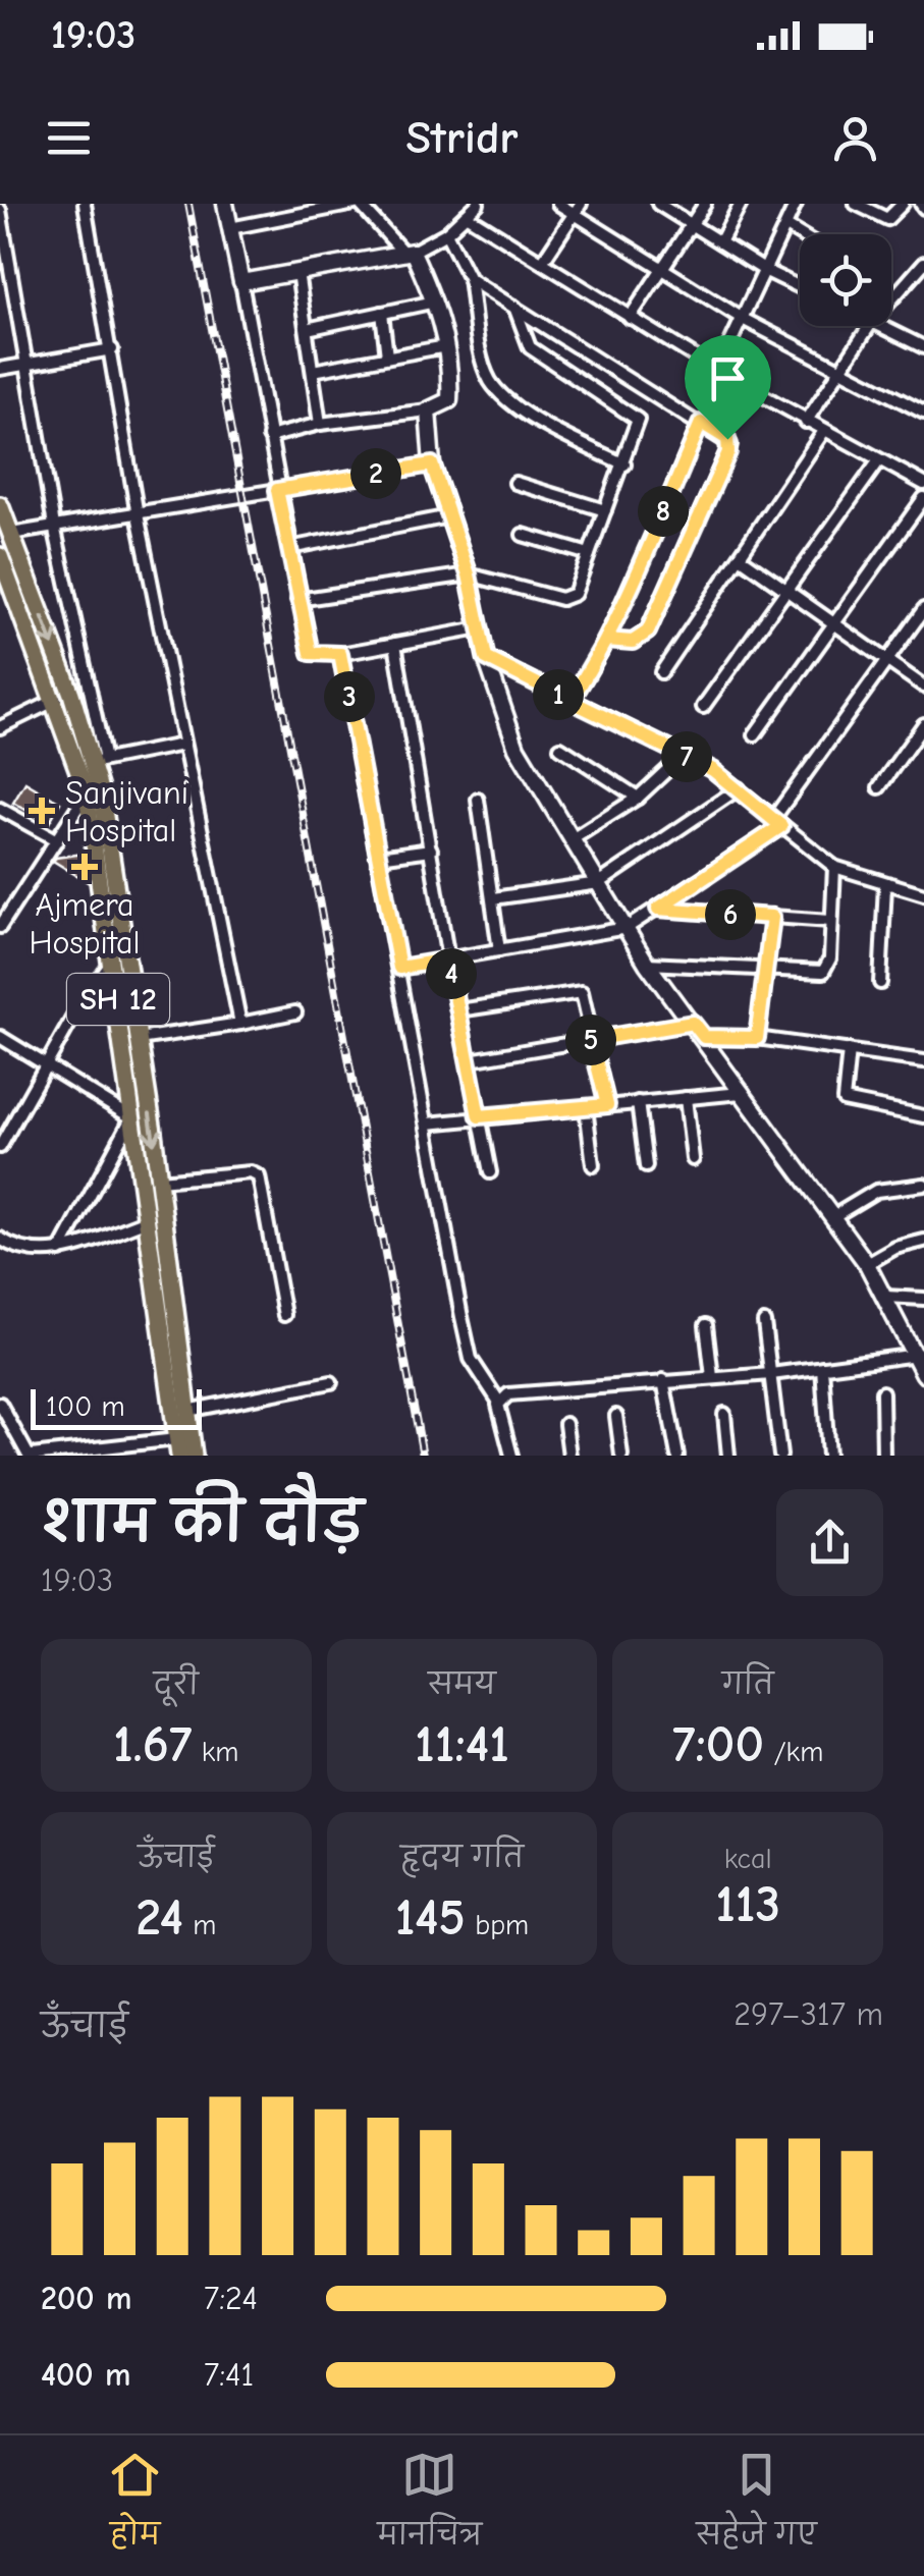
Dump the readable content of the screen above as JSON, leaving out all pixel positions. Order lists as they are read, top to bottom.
{
  "streets": {
    "main road": ["SH 12"]
  },
  "places": {
    "health": ["Sanjivani Hospital", "Ajmera Hospital"]
  },
  "scale_bar": "100 m",
  "page": {
    "status": "19:03",
    "header": "Stridr",
    "pins": [
      "2",
      "8",
      "1",
      "3",
      "7",
      "6",
      "4",
      "5"
    ],
    "scale": "100 m",
    "heading": ["शाम की दौड़", "19:03"],
    "stats": [
      ["दूरी", "1.67 km"],
      ["समय", "11:41"],
      ["गति", "7:00 /km"],
      ["ऊँचाई", "24 m"],
      ["हृदय गति", "145 bpm"],
      ["kcal", "113"]
    ],
    "chart": ["ऊँचाई", "297–317 m"],
    "list": [
      {
        "name": "200 m",
        "note": "7:24"
      },
      {
        "name": "400 m",
        "note": "7:41"
      }
    ],
    "tabs": ["होम", "मानचित्र", "सहेजे गए"]
  }
}
